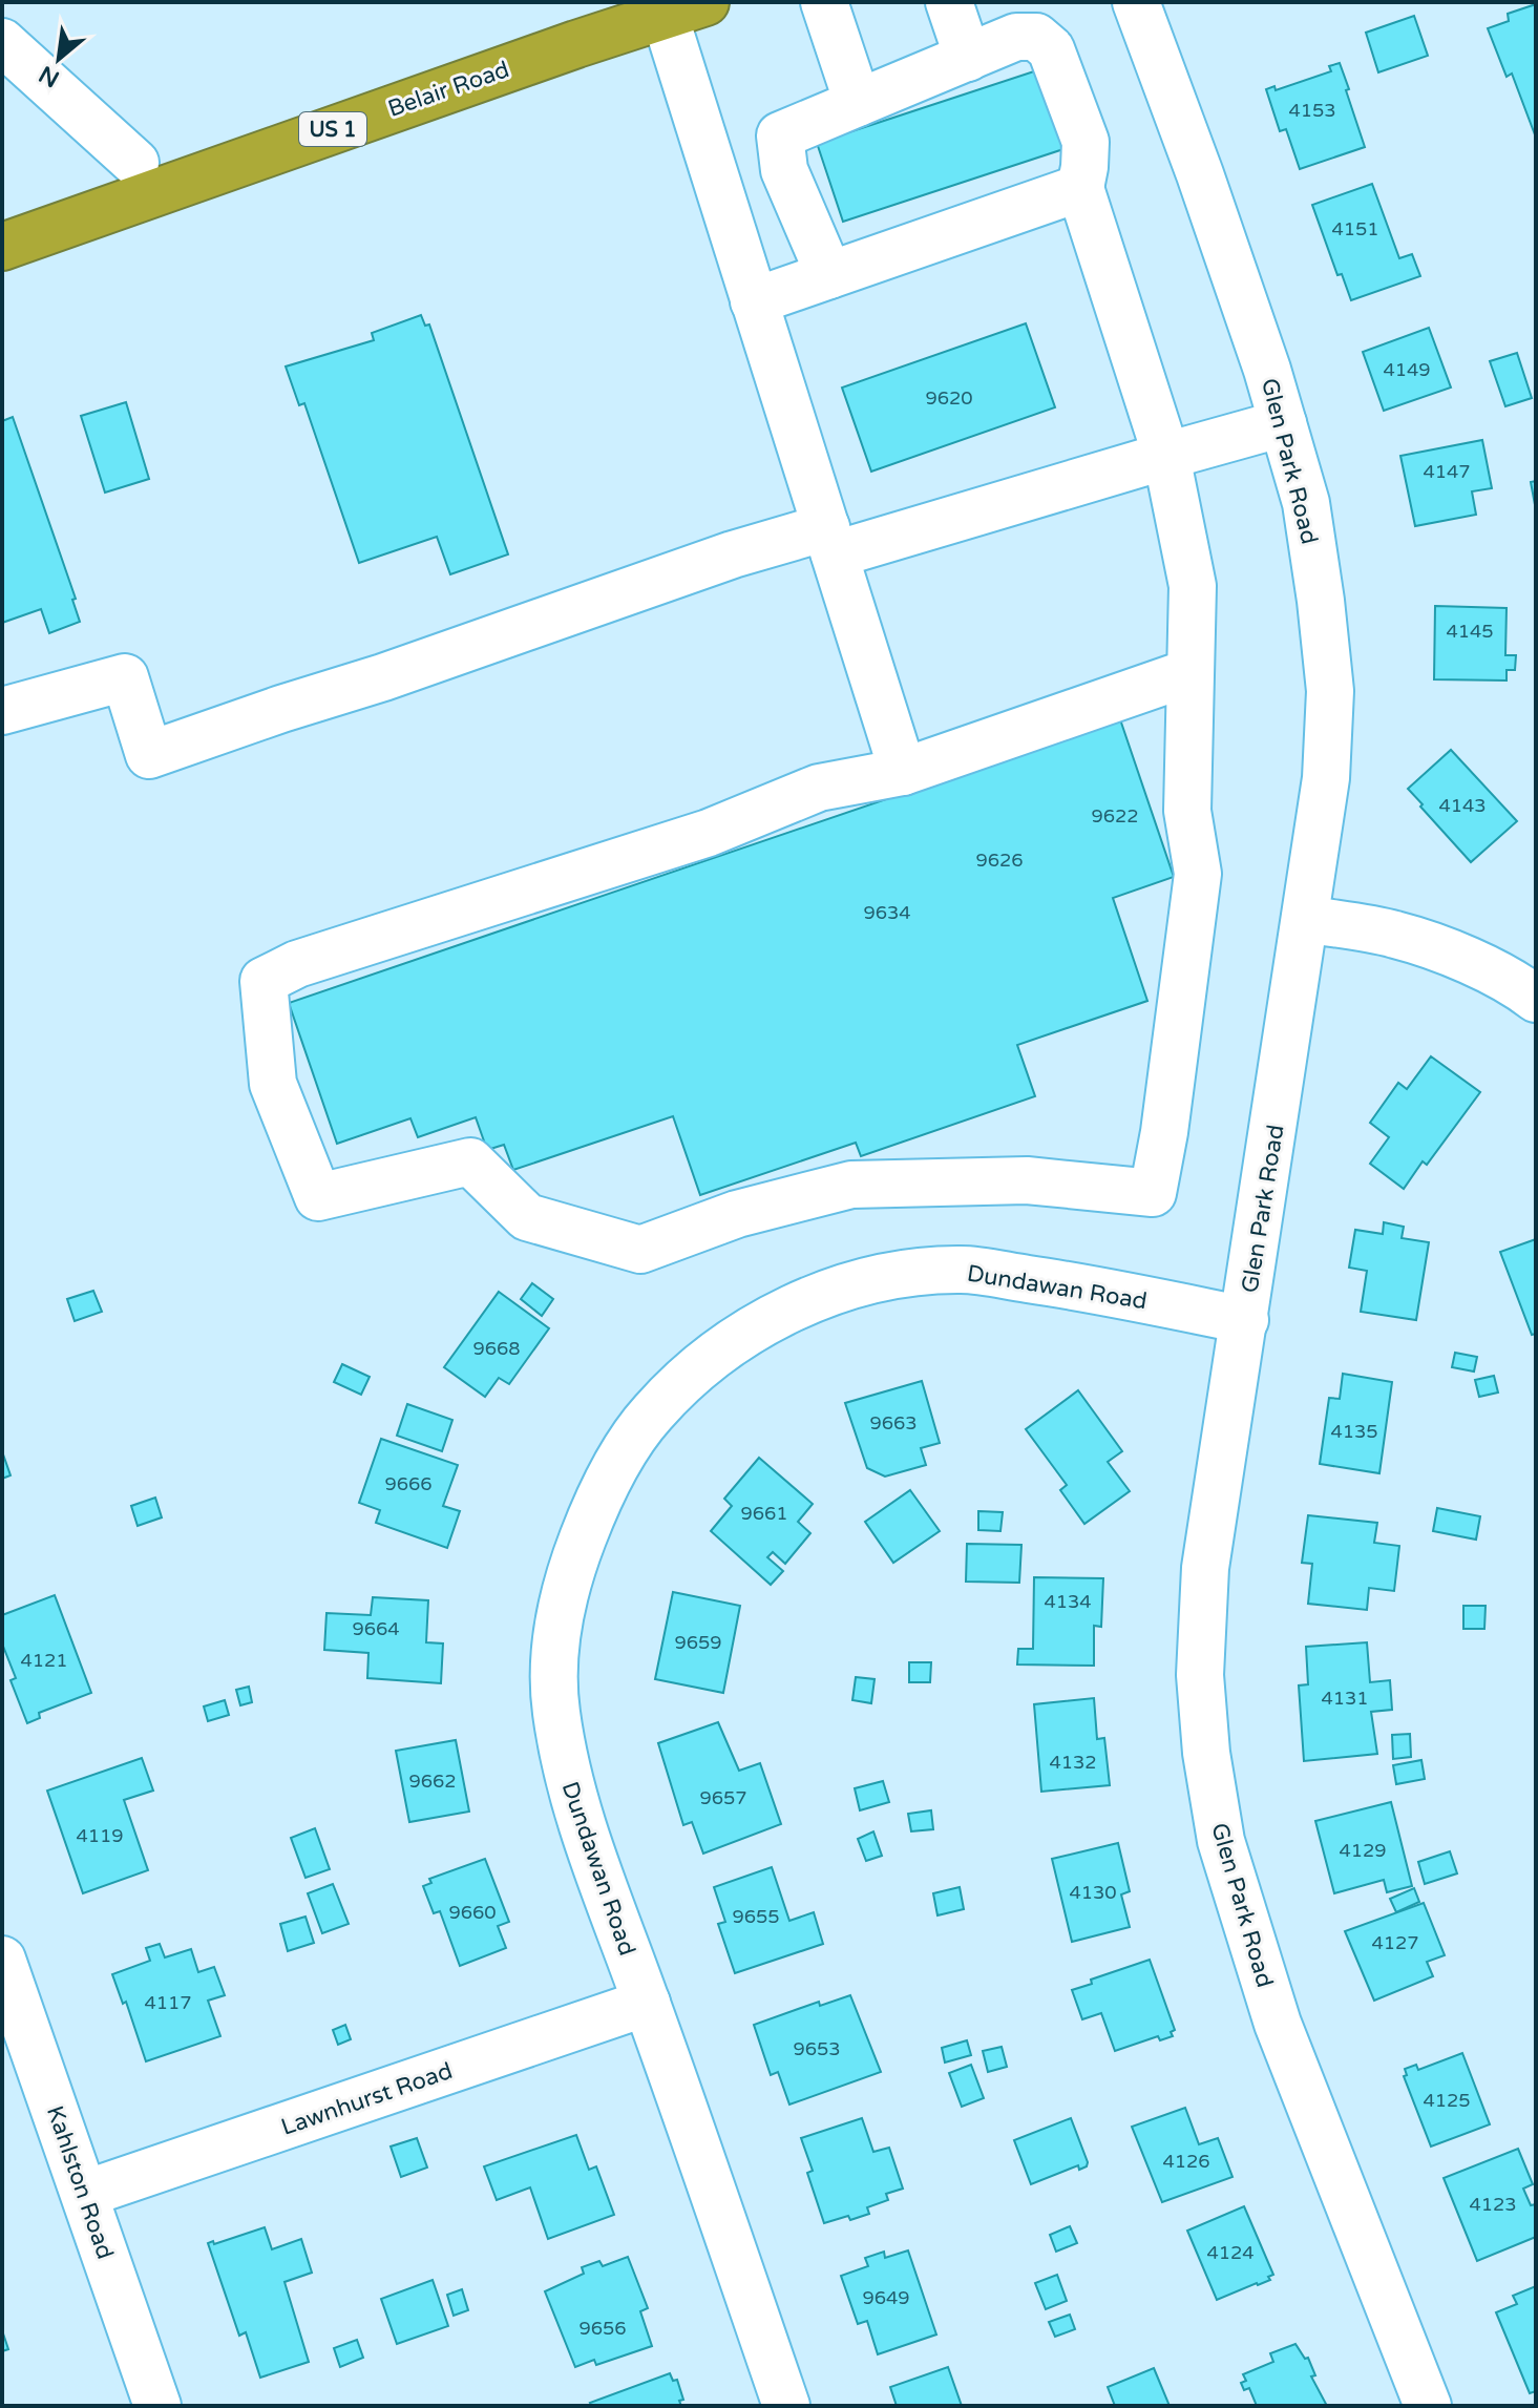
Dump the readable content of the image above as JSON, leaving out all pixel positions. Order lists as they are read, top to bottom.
{
  "streets": {
    "highway": ["Belair Road", "US 1"],
    "street": [
      "Glen Park Road",
      "Dundawan Road",
      "Lawnhurst Road",
      "Kahlston Road"
    ]
  },
  "crossings": [
    ["Glen Park Road", "Dundawan Road"],
    ["Dundawan Road", "Lawnhurst Road"],
    ["Lawnhurst Road", "Kahlston Road"]
  ],
  "house_numbers": [
    "4153",
    "4151",
    "4149",
    "9620",
    "4147",
    "4145",
    "4143",
    "9622",
    "9626",
    "9634",
    "9668",
    "9663",
    "4135",
    "9666",
    "9661",
    "4134",
    "9664",
    "9659",
    "4121",
    "4131",
    "4132",
    "9662",
    "9657",
    "4119",
    "4129",
    "4130",
    "9660",
    "9655",
    "4127",
    "4117",
    "9653",
    "4125",
    "4126",
    "4123",
    "4124",
    "9649",
    "9656"
  ],
  "north": "bottom left"
}
